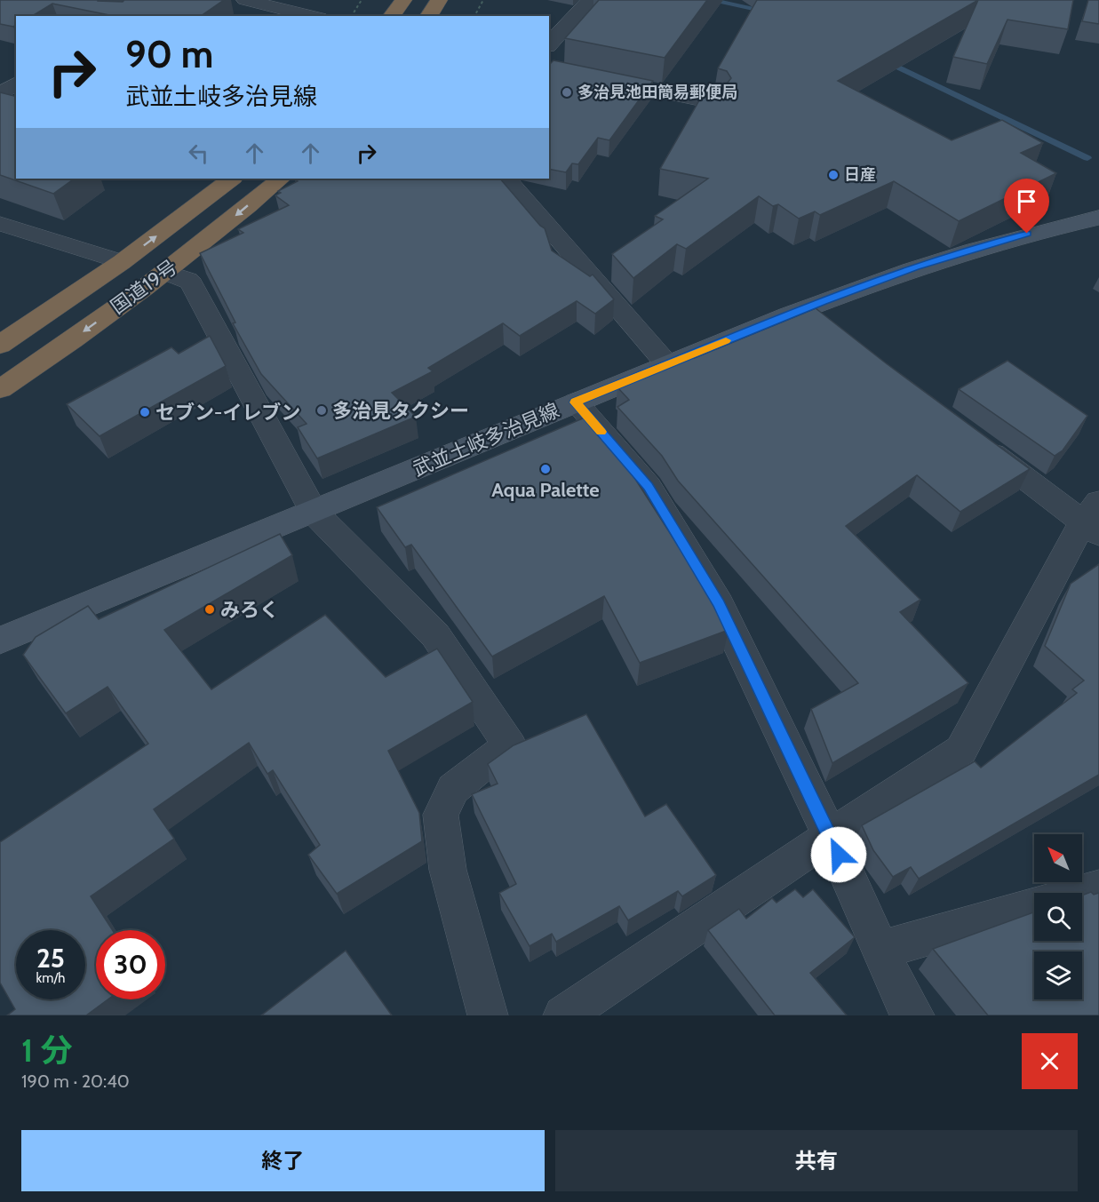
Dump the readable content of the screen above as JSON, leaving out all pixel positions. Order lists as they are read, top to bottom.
{
  "streets": {
    "highway": ["国道19号"],
    "main road": ["武並土岐多治見線"]
  },
  "places": [
    "多治見池田簡易郵便局",
    "日産",
    "多治見タクシー",
    "セブン-イレブン",
    "Aqua Palette",
    "みろく"
  ],
  "north": "top left",
  "page": {
    "turn": ["90 m", "武並土岐多治見線"],
    "speed": "25 km/h",
    "limit": "30",
    "heading": ["1 分", "190 m · 20:40"],
    "buttons": ["終了", "共有"]
  }
}
